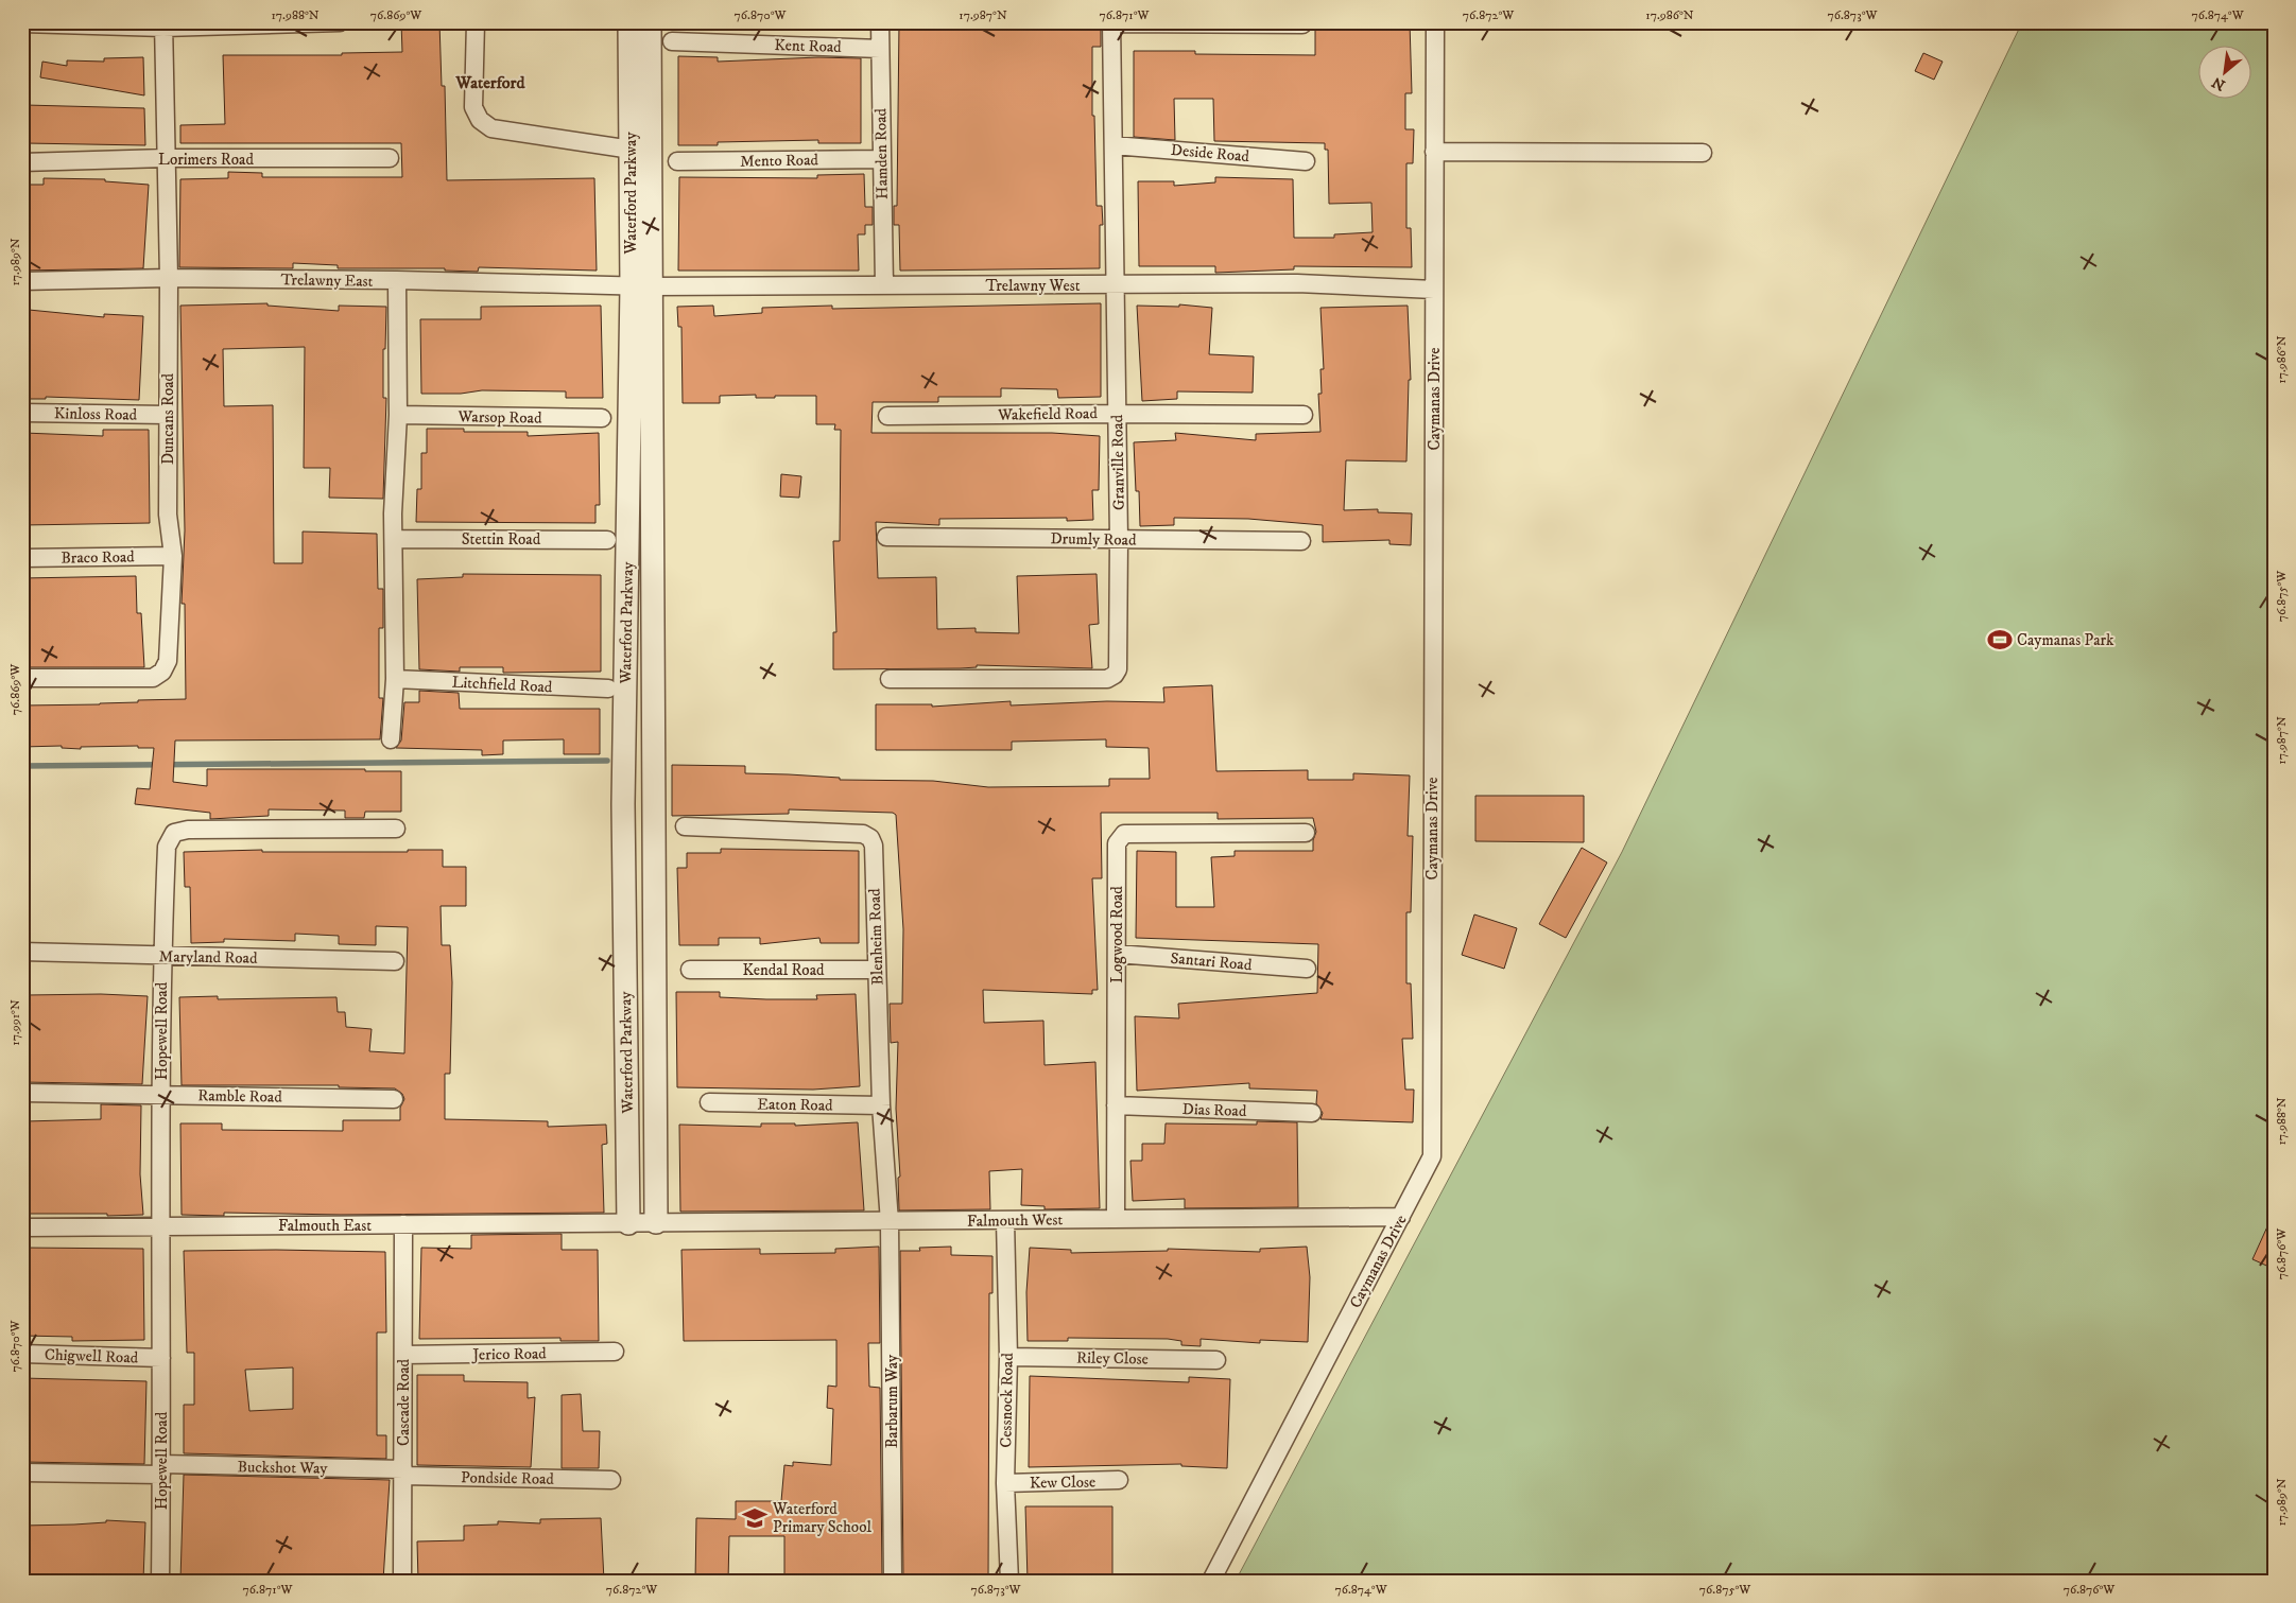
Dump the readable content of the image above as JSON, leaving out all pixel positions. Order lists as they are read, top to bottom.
{
  "streets": {
    "street": [
      "Kent Road",
      "Deside Road",
      "Hamden Road",
      "Lorimers Road",
      "Mento Road",
      "Waterford Parkway",
      "Trelawny East",
      "Trelawny West",
      "Caymanas Drive",
      "Kinloss Road",
      "Wakefield Road",
      "Warsop Road",
      "Duncans Road",
      "Granville Road",
      "Stettin Road",
      "Drumly Road",
      "Braco Road",
      "Litchfield Road",
      "Logwood Road",
      "Blenheim Road",
      "Maryland Road",
      "Santari Road",
      "Kendal Road",
      "Hopewell Road",
      "Ramble Road",
      "Eaton Road",
      "Dias Road",
      "Falmouth West",
      "Falmouth East",
      "Jerico Road",
      "Chigwell Road",
      "Riley Close",
      "Cessnock Road",
      "Barbarum Way",
      "Cascade Road",
      "Buckshot Way",
      "Pondside Road",
      "Kew Close"
    ]
  },
  "crossings": [
    ["Kent Road", "Hamden Road"],
    ["Deside Road", "Granville Road"],
    ["Hamden Road", "Mento Road"],
    ["Hamden Road", "Trelawny West"],
    ["Lorimers Road", "Duncans Road"],
    ["Waterford Parkway", "Trelawny East"],
    ["Waterford Parkway", "Trelawny West"],
    ["Waterford Parkway", "Falmouth West"],
    ["Waterford Parkway", "Falmouth East"],
    ["Trelawny East", "Trelawny West"],
    ["Trelawny East", "Duncans Road"],
    ["Trelawny West", "Caymanas Drive"],
    ["Trelawny West", "Granville Road"],
    ["Caymanas Drive", "Falmouth West"],
    ["Kinloss Road", "Duncans Road"],
    ["Wakefield Road", "Granville Road"],
    ["Duncans Road", "Braco Road"],
    ["Granville Road", "Drumly Road"],
    ["Logwood Road", "Santari Road"],
    ["Logwood Road", "Dias Road"],
    ["Logwood Road", "Falmouth West"],
    ["Blenheim Road", "Kendal Road"],
    ["Blenheim Road", "Eaton Road"],
    ["Blenheim Road", "Falmouth West"],
    ["Blenheim Road", "Barbarum Way"],
    ["Maryland Road", "Hopewell Road"],
    ["Hopewell Road", "Ramble Road"],
    ["Hopewell Road", "Falmouth East"],
    ["Hopewell Road", "Chigwell Road"],
    ["Hopewell Road", "Buckshot Way"],
    ["Falmouth West", "Falmouth East"],
    ["Falmouth West", "Cessnock Road"],
    ["Falmouth West", "Barbarum Way"],
    ["Falmouth East", "Cascade Road"],
    ["Jerico Road", "Cascade Road"],
    ["Riley Close", "Cessnock Road"],
    ["Cessnock Road", "Kew Close"],
    ["Cascade Road", "Buckshot Way"],
    ["Cascade Road", "Pondside Road"],
    ["Buckshot Way", "Pondside Road"]
  ],
  "districts": ["Waterford"],
  "places": {
    "sports": ["Caymanas Park"],
    "school or university": ["Waterford Primary School"]
  },
  "north": "bottom left",
  "coordinates": [
    "17.988°N",
    "76.869°W",
    "76.870°W",
    "17.987°N",
    "76.871°W",
    "76.872°W",
    "17.986°N",
    "76.873°W",
    "76.874°W",
    "17.989°N",
    "76.875°W",
    "17.991°N",
    "76.876°W"
  ]
}
